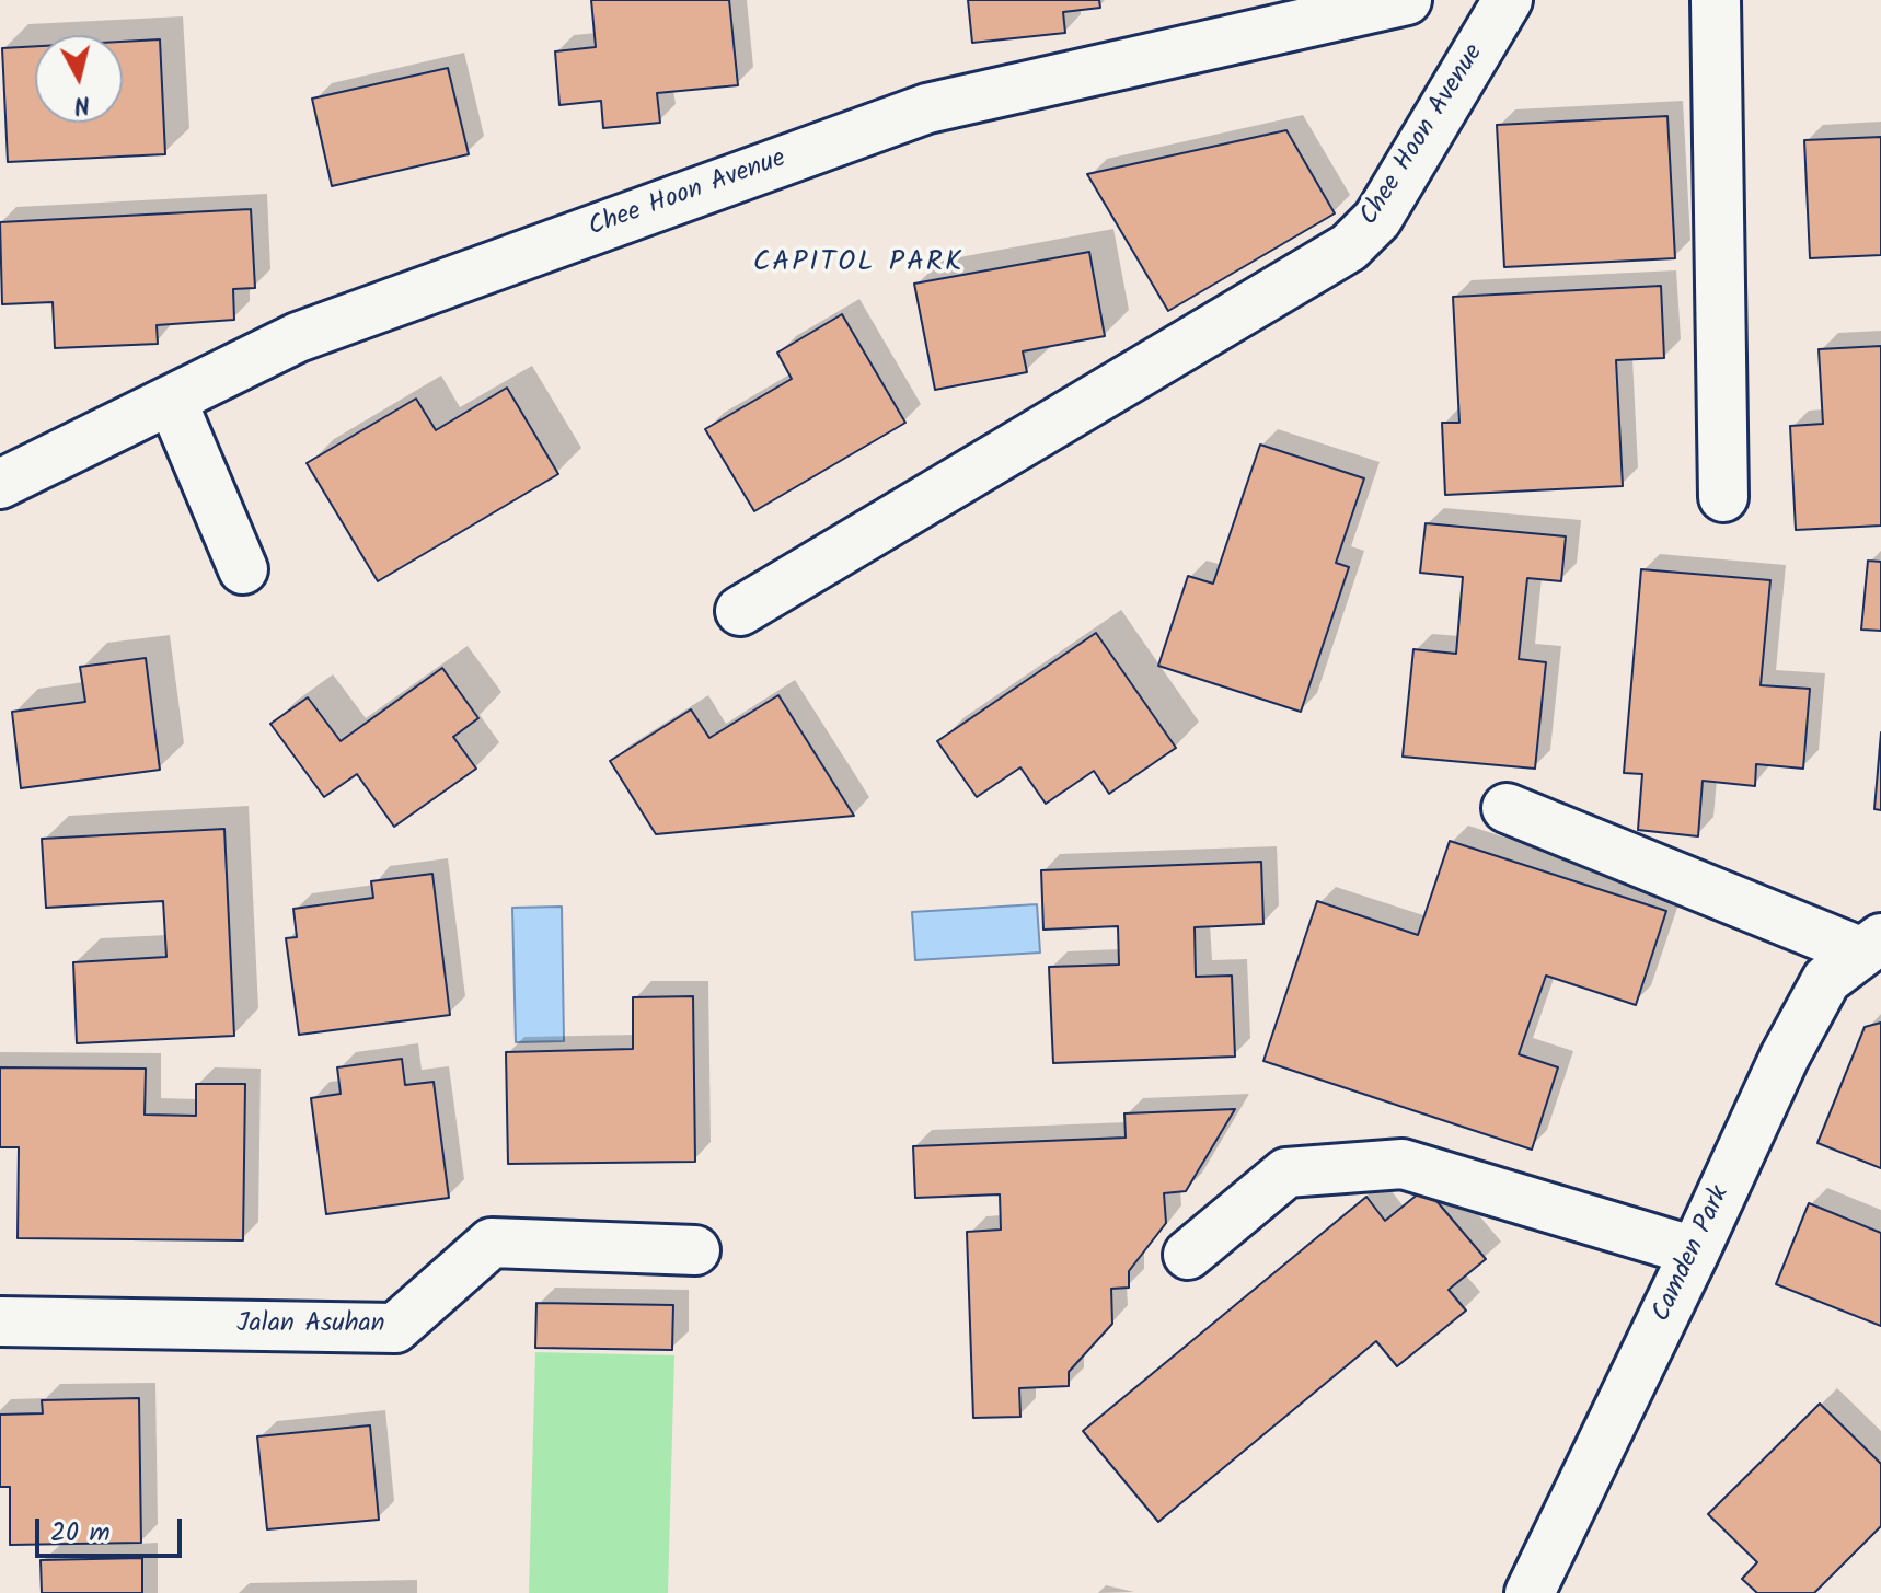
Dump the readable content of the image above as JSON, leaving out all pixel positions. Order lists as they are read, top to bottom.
{
  "streets": {
    "street": ["Chee Hoon Avenue", "Camden Park", "Jalan Asuhan"]
  },
  "districts": ["CAPITOL PARK"],
  "scale_bar": "20 m",
  "north": "bottom"
}
